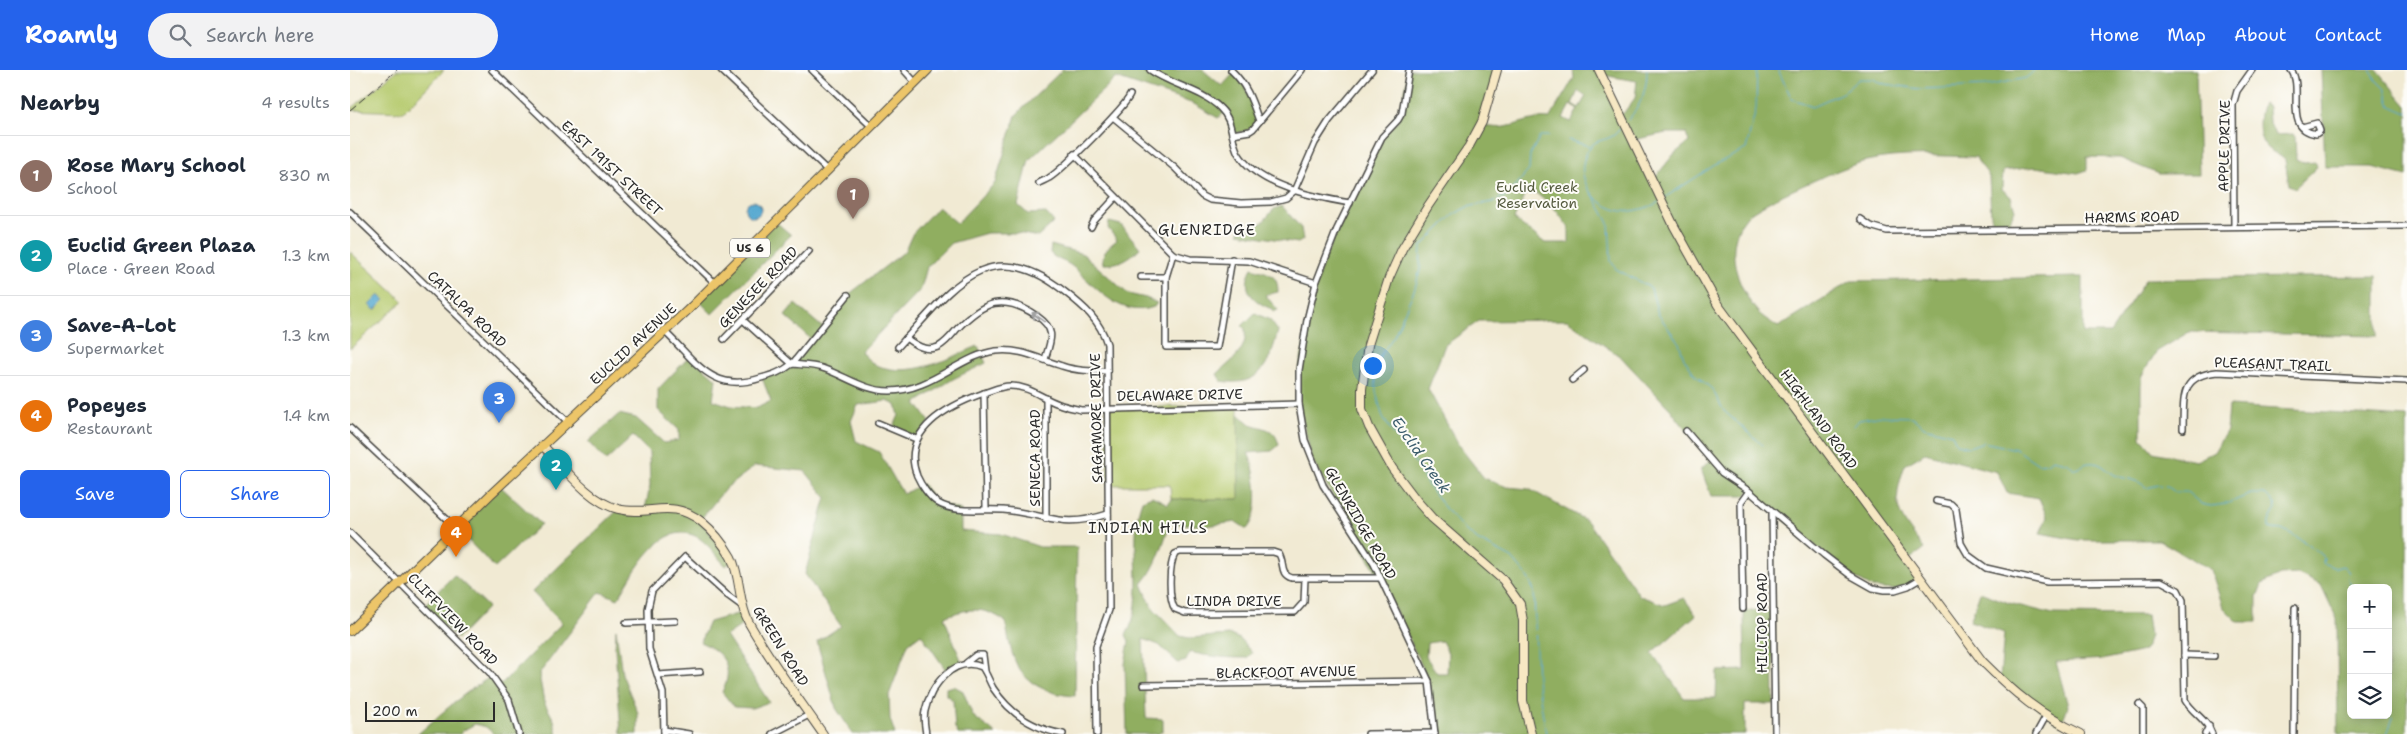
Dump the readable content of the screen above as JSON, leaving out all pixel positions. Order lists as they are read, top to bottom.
{
  "streets": {
    "main road": ["US 6", "EUCLID AVENUE"],
    "street": [
      "APPLE DRIVE",
      "EAST 191ST STREET",
      "HARMS ROAD",
      "GENESEE ROAD",
      "CATALPA ROAD",
      "PLEASANT TRAIL",
      "DELAWARE DRIVE",
      "SAGAMORE DRIVE",
      "HIGHLAND ROAD",
      "SENECA ROAD",
      "GLENRIDGE ROAD",
      "LINDA DRIVE",
      "CLIFFVIEW ROAD",
      "HILLTOP ROAD",
      "GREEN ROAD",
      "BLACKFOOT AVENUE"
    ]
  },
  "crossings": [
    ["APPLE DRIVE", "HARMS ROAD"],
    ["EAST 191ST STREET", "EUCLID AVENUE"],
    ["CATALPA ROAD", "EUCLID AVENUE"],
    ["EUCLID AVENUE", "CLIFFVIEW ROAD"],
    ["EUCLID AVENUE", "GREEN ROAD"],
    ["DELAWARE DRIVE", "SAGAMORE DRIVE"],
    ["DELAWARE DRIVE", "SENECA ROAD"],
    ["DELAWARE DRIVE", "GLENRIDGE ROAD"],
    ["GLENRIDGE ROAD", "BLACKFOOT AVENUE"]
  ],
  "districts": ["GLENRIDGE", "INDIAN HILLS"],
  "water": ["Euclid Creek"],
  "parks": ["Euclid Creek Reservation"],
  "scale_bar": "200 m",
  "page": {
    "header": "Roamly",
    "search": "Search here",
    "nav": [
      "Home",
      "Map",
      "About",
      "Contact"
    ],
    "heading": ["Nearby", "4 results"],
    "list": [
      {
        "mark": "1",
        "name": "Rose Mary School",
        "note": "School",
        "value": "830 m"
      },
      {
        "mark": "2",
        "name": "Euclid Green Plaza",
        "note": "Place · Green Road",
        "value": "1.3 km"
      },
      {
        "mark": "3",
        "name": "Save-A-Lot",
        "note": "Supermarket",
        "value": "1.3 km"
      },
      {
        "mark": "4",
        "name": "Popeyes",
        "note": "Restaurant",
        "value": "1.4 km"
      }
    ],
    "pins": [
      "1",
      "3",
      "2",
      "4"
    ],
    "buttons": ["Save", "Share"],
    "map_buttons": ["+", "−"],
    "scale": "200 m"
  }
}
